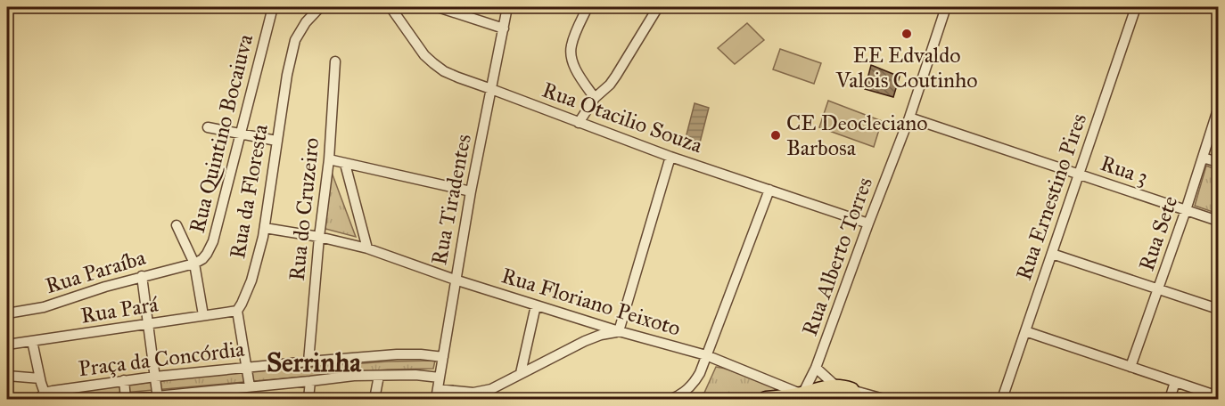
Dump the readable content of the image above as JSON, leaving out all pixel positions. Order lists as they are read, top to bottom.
{
  "streets": {
    "street": [
      "Rua Otacilio Souza",
      "Rua Quintino Bocaiuva",
      "Rua 3",
      "Rua da Floresta",
      "Rua Ernestino Pires",
      "Rua Tiradentes",
      "Rua do Cruzeiro",
      "Rua Sete",
      "Rua Alberto Torres",
      "Rua Paraíba",
      "Rua Floriano Peixoto",
      "Rua Pará",
      "Praça da Concórdia"
    ]
  },
  "crossings": [
    ["Rua Otacilio Souza", "Rua Tiradentes"],
    ["Rua Otacilio Souza", "Rua Alberto Torres"],
    ["Rua Quintino Bocaiuva", "Rua Paraíba"],
    ["Rua 3", "Rua Ernestino Pires"],
    ["Rua 3", "Rua Sete"],
    ["Rua 3", "Rua Alberto Torres"],
    ["Rua da Floresta", "Rua Floriano Peixoto"],
    ["Rua da Floresta", "Rua Pará"],
    ["Rua Tiradentes", "Rua Floriano Peixoto"],
    ["Rua Tiradentes", "Praça da Concórdia"],
    ["Rua do Cruzeiro", "Rua Floriano Peixoto"],
    ["Rua do Cruzeiro", "Praça da Concórdia"],
    ["Rua Alberto Torres", "Rua Floriano Peixoto"]
  ],
  "districts": ["Serrinha"],
  "places": ["EE Edvaldo Valois Coutinho", "CE Deocleciano Barbosa"]
}
